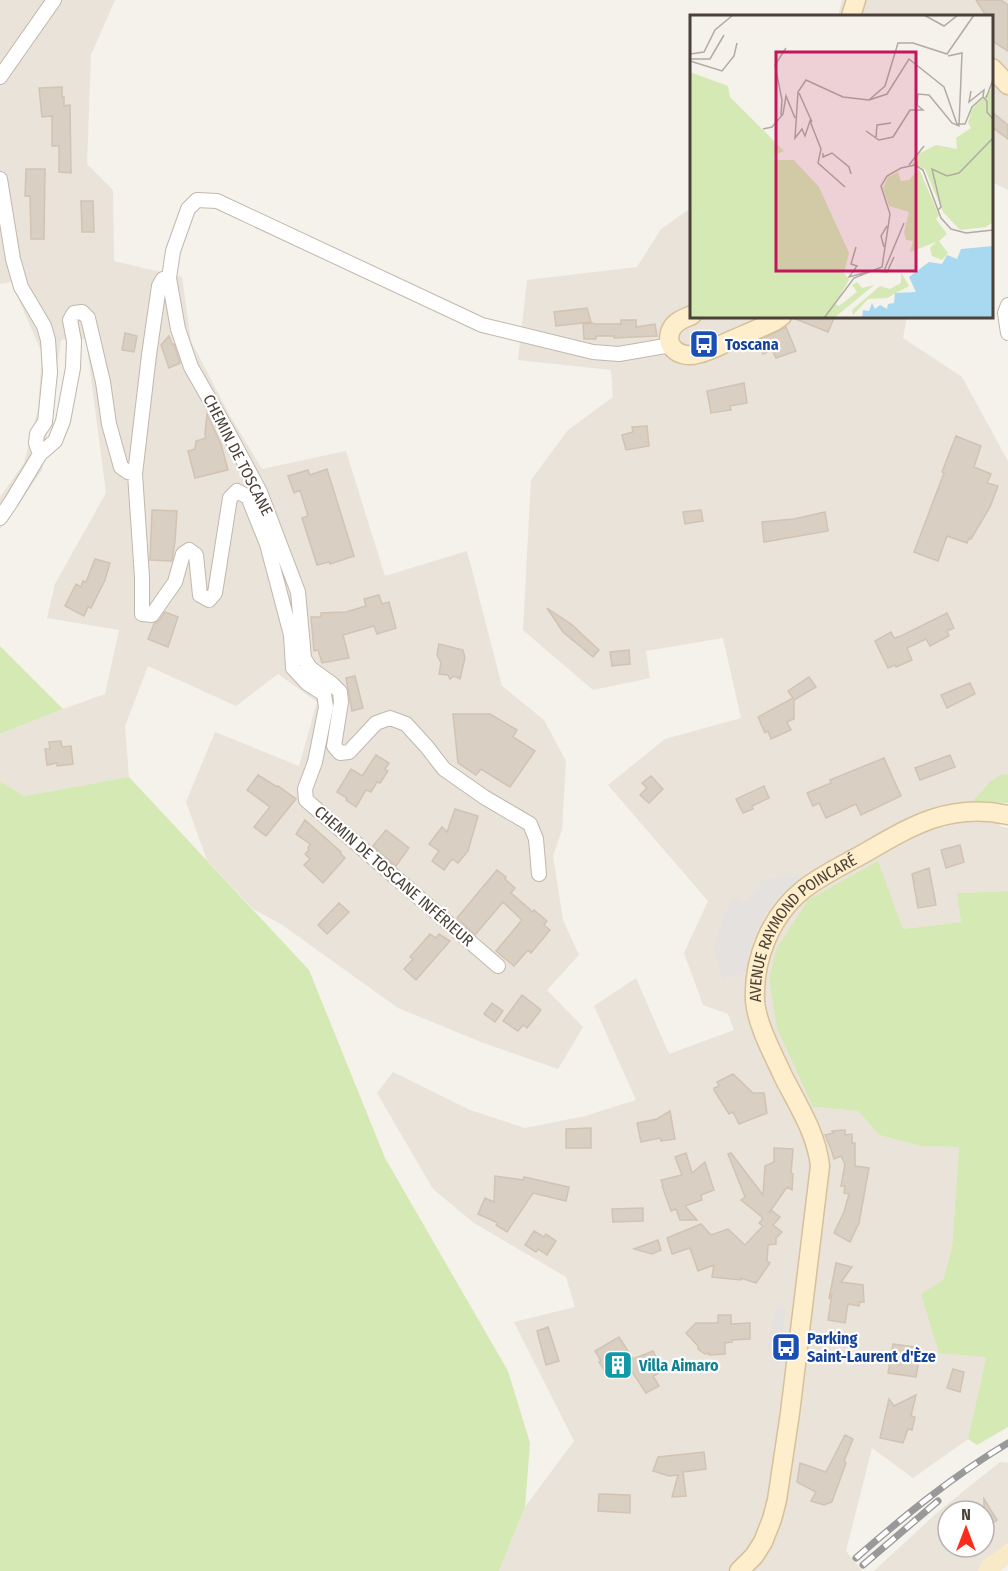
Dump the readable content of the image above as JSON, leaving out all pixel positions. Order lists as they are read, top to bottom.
{
  "streets": {
    "main road": ["AVENUE RAYMOND POINCARÉ"],
    "street": ["CHEMIN DE TOSCANE", "CHEMIN DE TOSCANE INFÉRIEUR"]
  },
  "places": {
    "bus stop": ["Toscana", "Parking Saint-Laurent d'Èze"],
    "building": ["Villa Aimaro"]
  },
  "north": "top"
}
